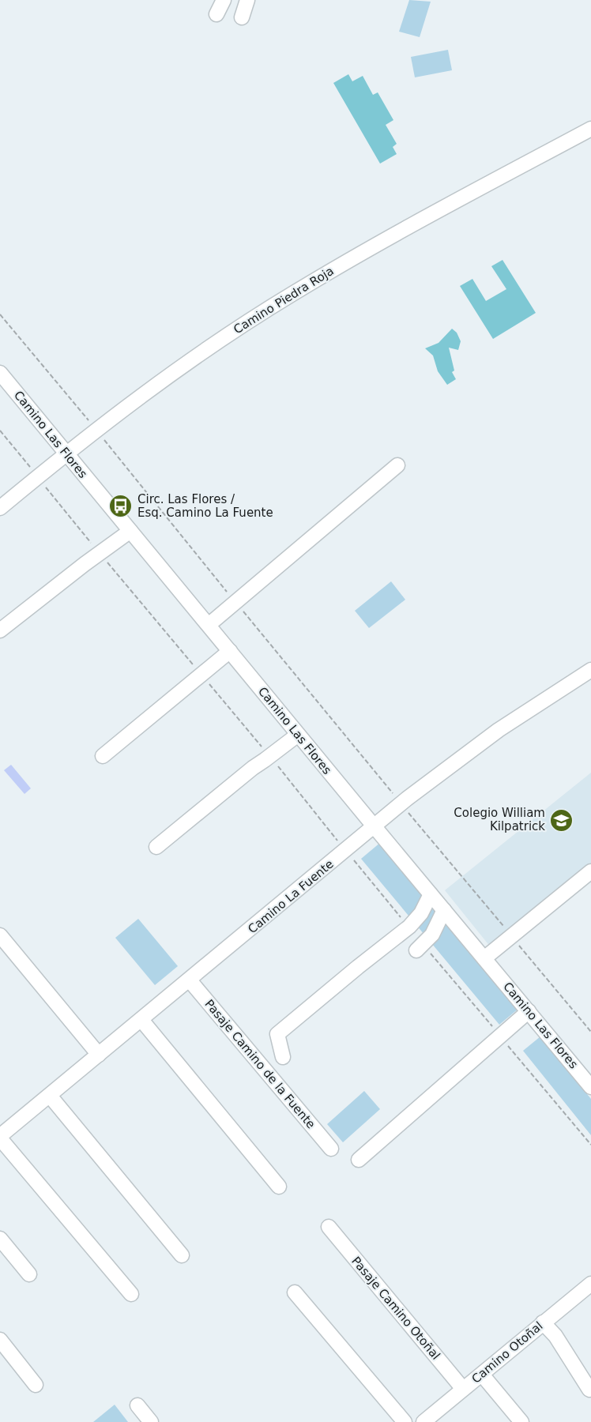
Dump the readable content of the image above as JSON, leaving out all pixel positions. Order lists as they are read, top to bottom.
{
  "streets": {
    "street": [
      "Camino Piedra Roja",
      "Camino Las Flores",
      "Camino La Fuente",
      "Pasaje Camino de la Fuente",
      "Pasaje Camino Otoñal",
      "Camino Otoñal"
    ]
  },
  "crossings": [
    ["Camino Piedra Roja", "Camino Las Flores"],
    ["Camino Las Flores", "Camino La Fuente"],
    ["Camino La Fuente", "Pasaje Camino de la Fuente"],
    ["Pasaje Camino Otoñal", "Camino Otoñal"]
  ],
  "places": {
    "bus stop": ["Circ. Las Flores / Esq. Camino La Fuente"],
    "school or university": ["Colegio William Kilpatrick"]
  }
}
